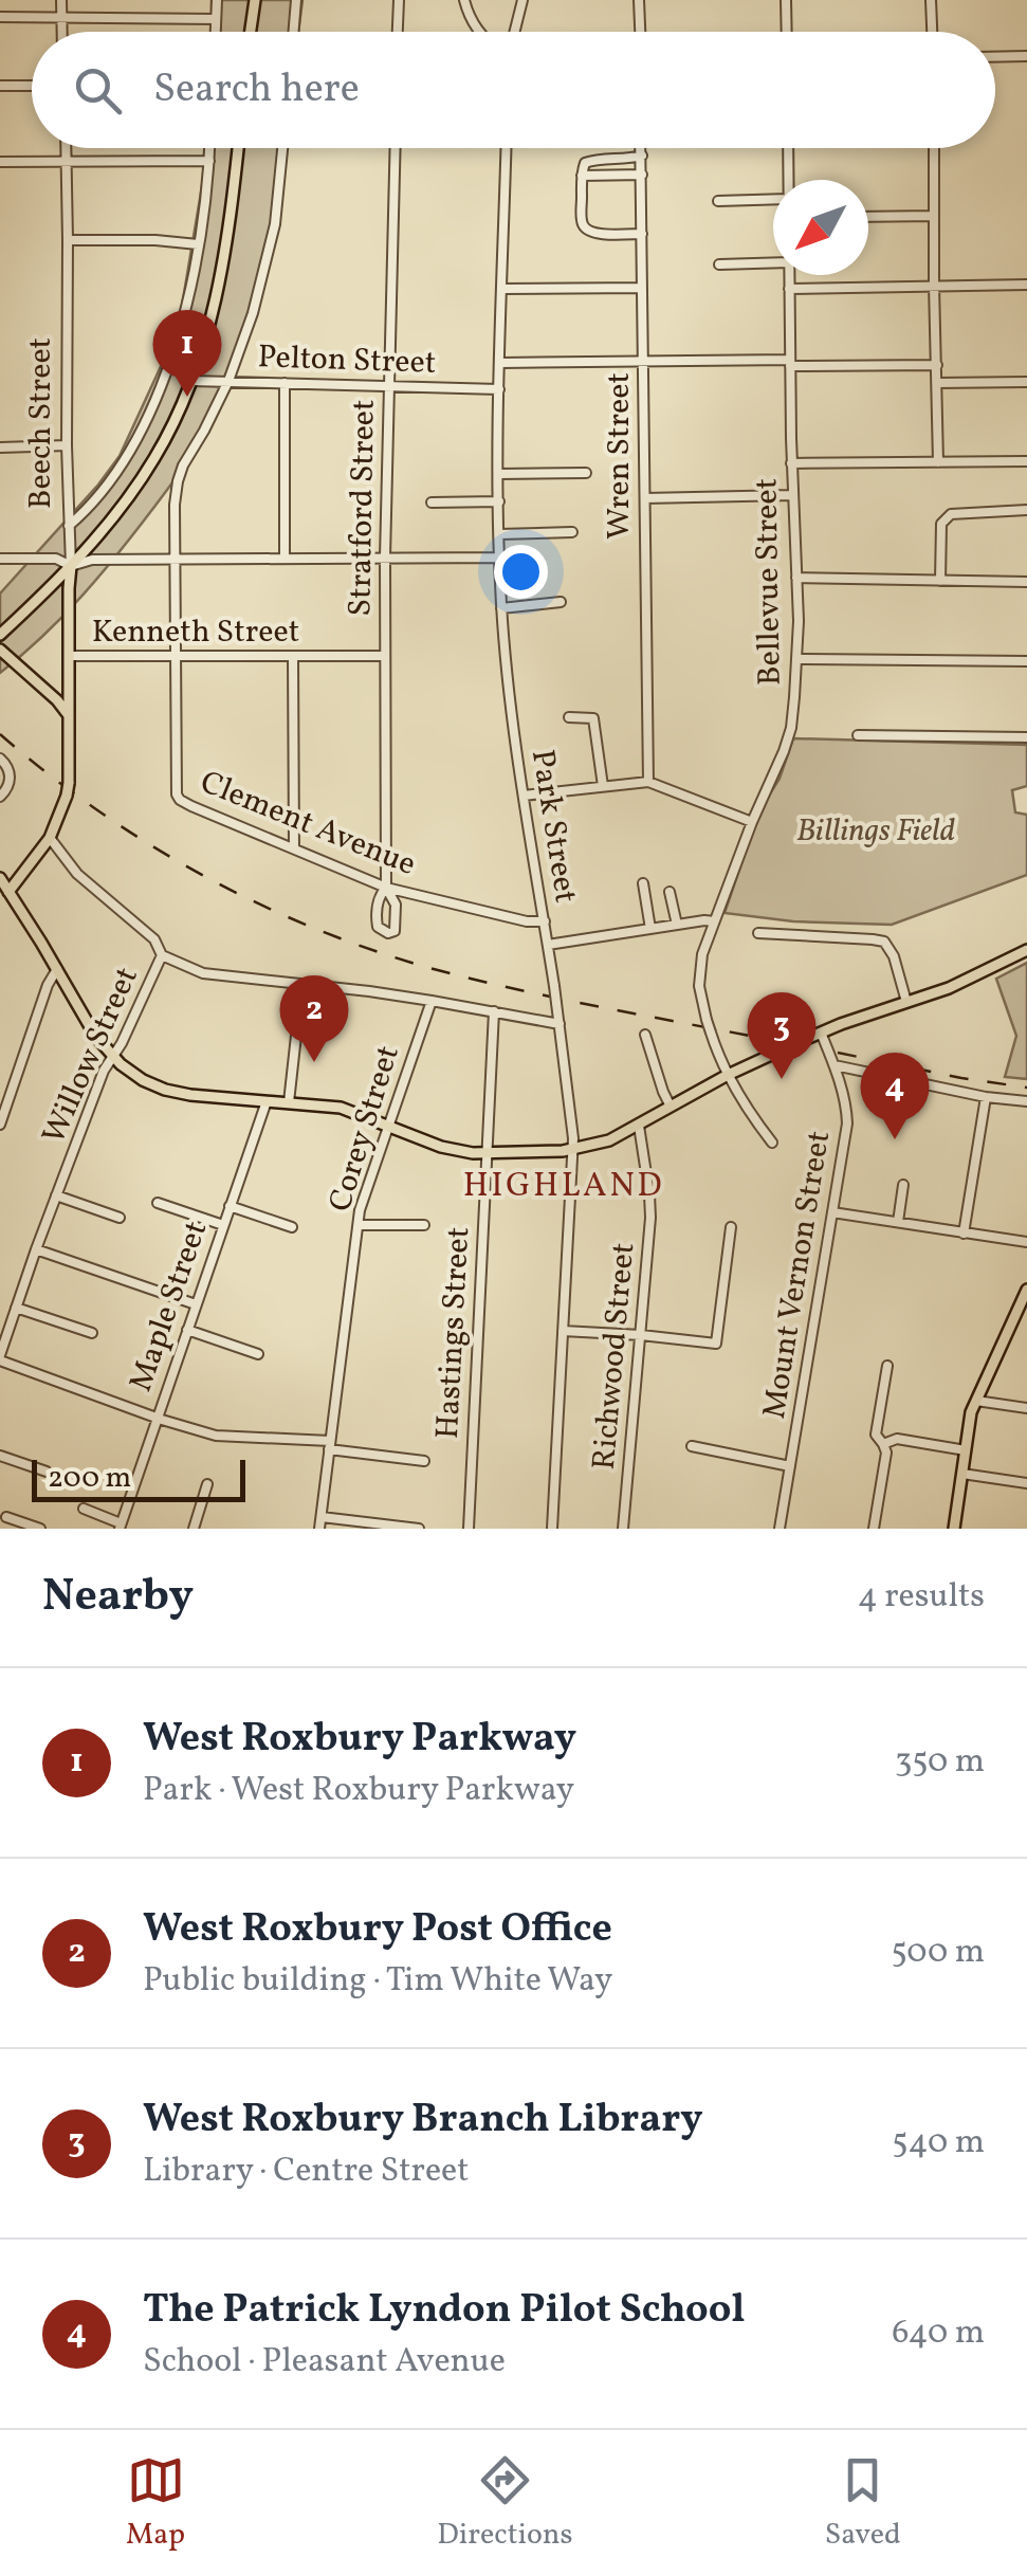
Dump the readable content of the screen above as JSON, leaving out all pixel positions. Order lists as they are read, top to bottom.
{
  "streets": {
    "main road": ["Beech Street"],
    "street": [
      "Pelton Street",
      "Wren Street",
      "Stratford Street",
      "Bellevue Street",
      "Kenneth Street",
      "Clement Avenue",
      "Park Street",
      "Willow Street",
      "Corey Street",
      "Mount Vernon Street",
      "Maple Street",
      "Hastings Street",
      "Richwood Street"
    ]
  },
  "crossings": [
    ["Pelton Street", "Stratford Street"],
    ["Pelton Street", "Clement Avenue"],
    ["Pelton Street", "Park Street"],
    ["Beech Street", "Kenneth Street"],
    ["Stratford Street", "Kenneth Street"],
    ["Stratford Street", "Clement Avenue"],
    ["Kenneth Street", "Clement Avenue"],
    ["Clement Avenue", "Park Street"]
  ],
  "districts": ["HIGHLAND"],
  "parks": ["Billings Field"],
  "scale_bar": "200 m",
  "north": "bottom left",
  "page": {
    "search": "Search here",
    "pins": [
      "1",
      "2",
      "3",
      "4"
    ],
    "scale": "200 m",
    "heading": ["Nearby", "4 results"],
    "list": [
      {
        "mark": "1",
        "name": "West Roxbury Parkway",
        "note": "Park · West Roxbury Parkway",
        "value": "350 m"
      },
      {
        "mark": "2",
        "name": "West Roxbury Post Office",
        "note": "Public building · Tim White Way",
        "value": "500 m"
      },
      {
        "mark": "3",
        "name": "West Roxbury Branch Library",
        "note": "Library · Centre Street",
        "value": "540 m"
      },
      {
        "mark": "4",
        "name": "The Patrick Lyndon Pilot School",
        "note": "School · Pleasant Avenue",
        "value": "640 m"
      }
    ],
    "nav": ["Map", "Directions", "Saved"]
  }
}
